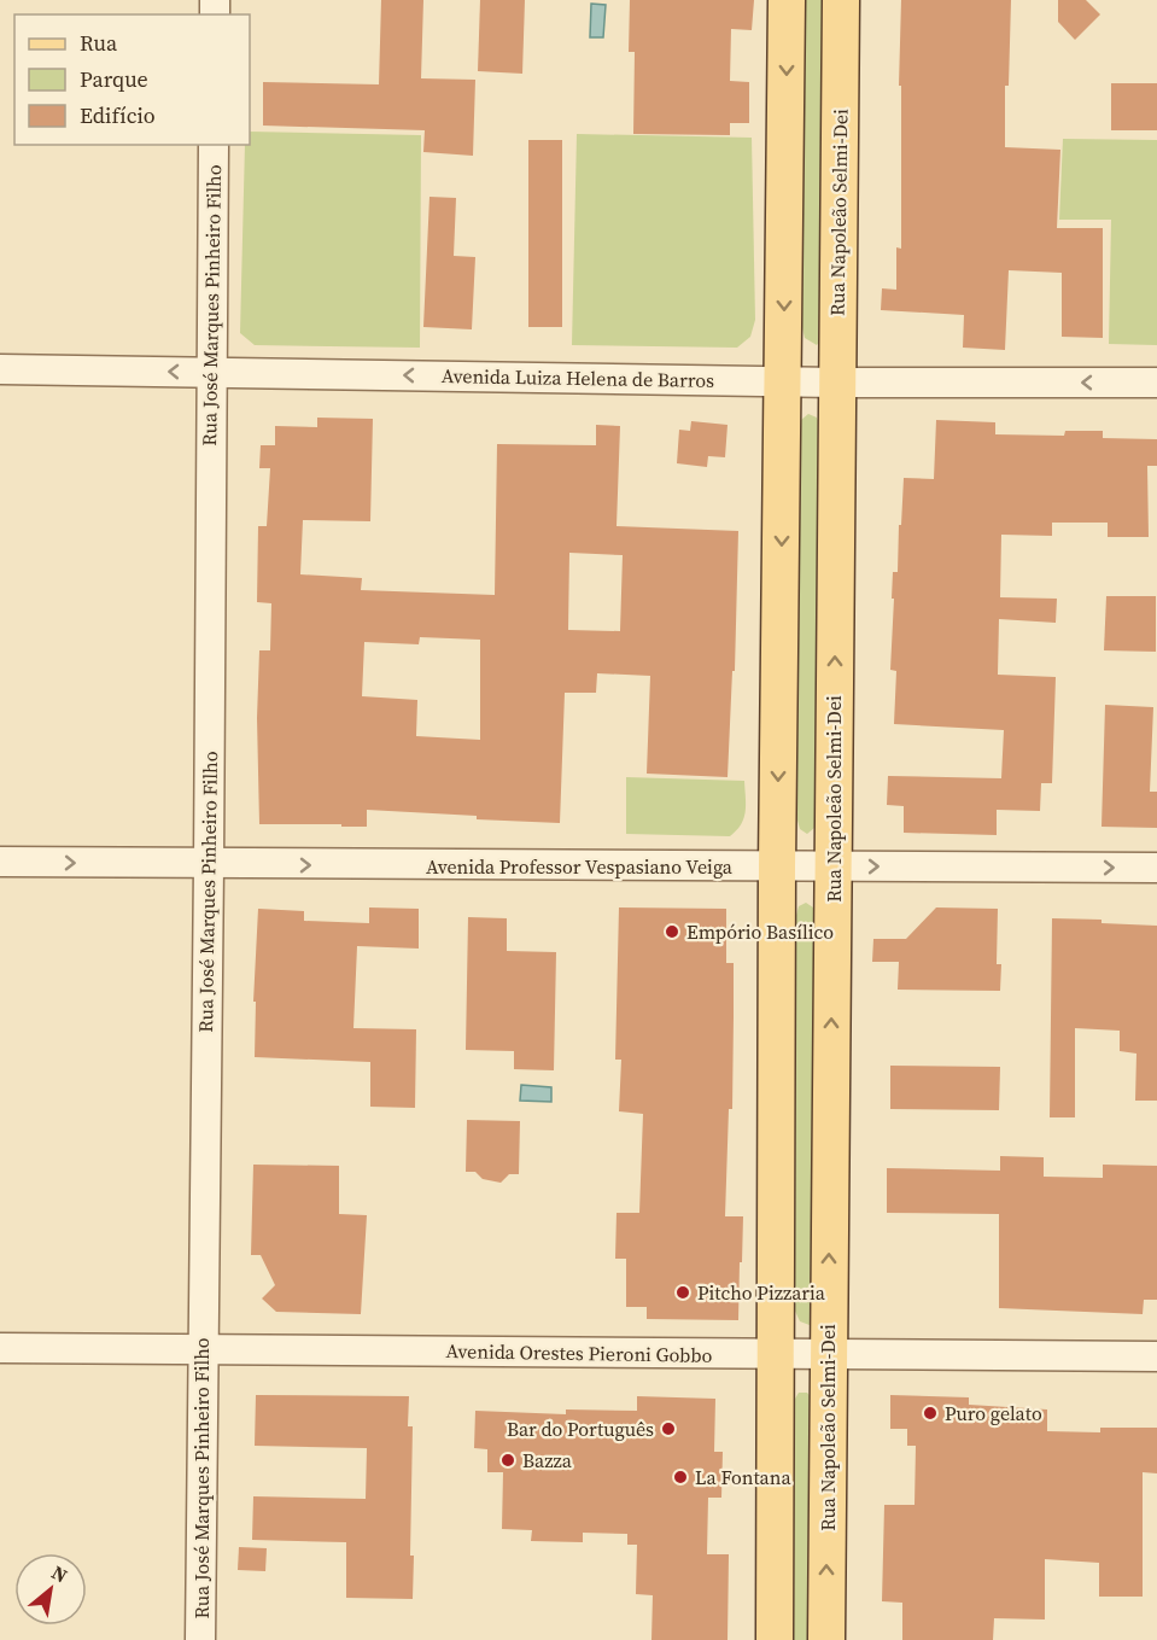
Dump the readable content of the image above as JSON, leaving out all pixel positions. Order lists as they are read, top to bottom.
{
  "streets": {
    "main road": ["Rua Napoleão Selmi-Dei"],
    "street": [
      "Rua José Marques Pinheiro Filho",
      "Avenida Luiza Helena de Barros",
      "Avenida Professor Vespasiano Veiga",
      "Avenida Orestes Pieroni Gobbo"
    ]
  },
  "crossings": [
    ["Rua Napoleão Selmi-Dei", "Avenida Luiza Helena de Barros"],
    ["Rua Napoleão Selmi-Dei", "Avenida Professor Vespasiano Veiga"],
    ["Rua Napoleão Selmi-Dei", "Avenida Orestes Pieroni Gobbo"],
    ["Rua José Marques Pinheiro Filho", "Avenida Luiza Helena de Barros"],
    ["Rua José Marques Pinheiro Filho", "Avenida Professor Vespasiano Veiga"],
    ["Rua José Marques Pinheiro Filho", "Avenida Orestes Pieroni Gobbo"]
  ],
  "one_way": ["Avenida Luiza Helena de Barros", "Avenida Professor Vespasiano Veiga"],
  "places": [
    "Empório Basílico",
    "Pitcho Pizzaria",
    "Puro gelato",
    "Bar do Português",
    "Bazza",
    "La Fontana"
  ],
  "legend": ["Rua", "Parque", "Edifício"],
  "north": "top right"
}
